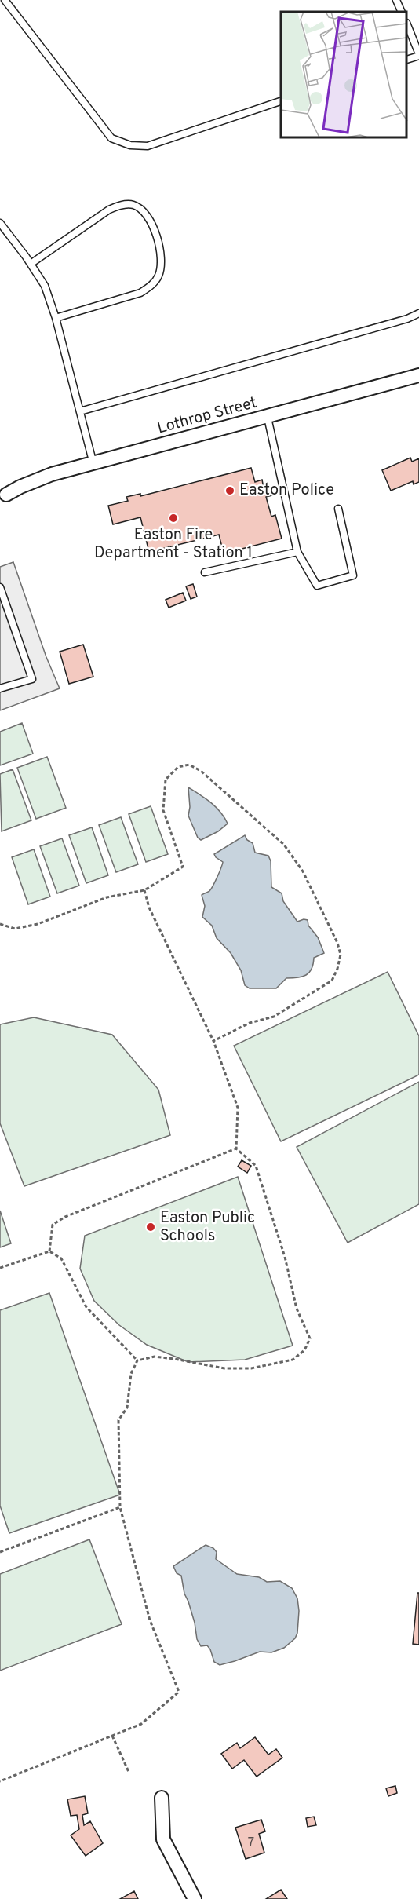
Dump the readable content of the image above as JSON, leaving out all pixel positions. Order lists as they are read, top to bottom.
{
  "streets": {
    "street": ["Lothrop Street"]
  },
  "places": ["Easton Police", "Easton Fire Department - Station 1", "Easton Public Schools"],
  "house_numbers": ["7"]
}
